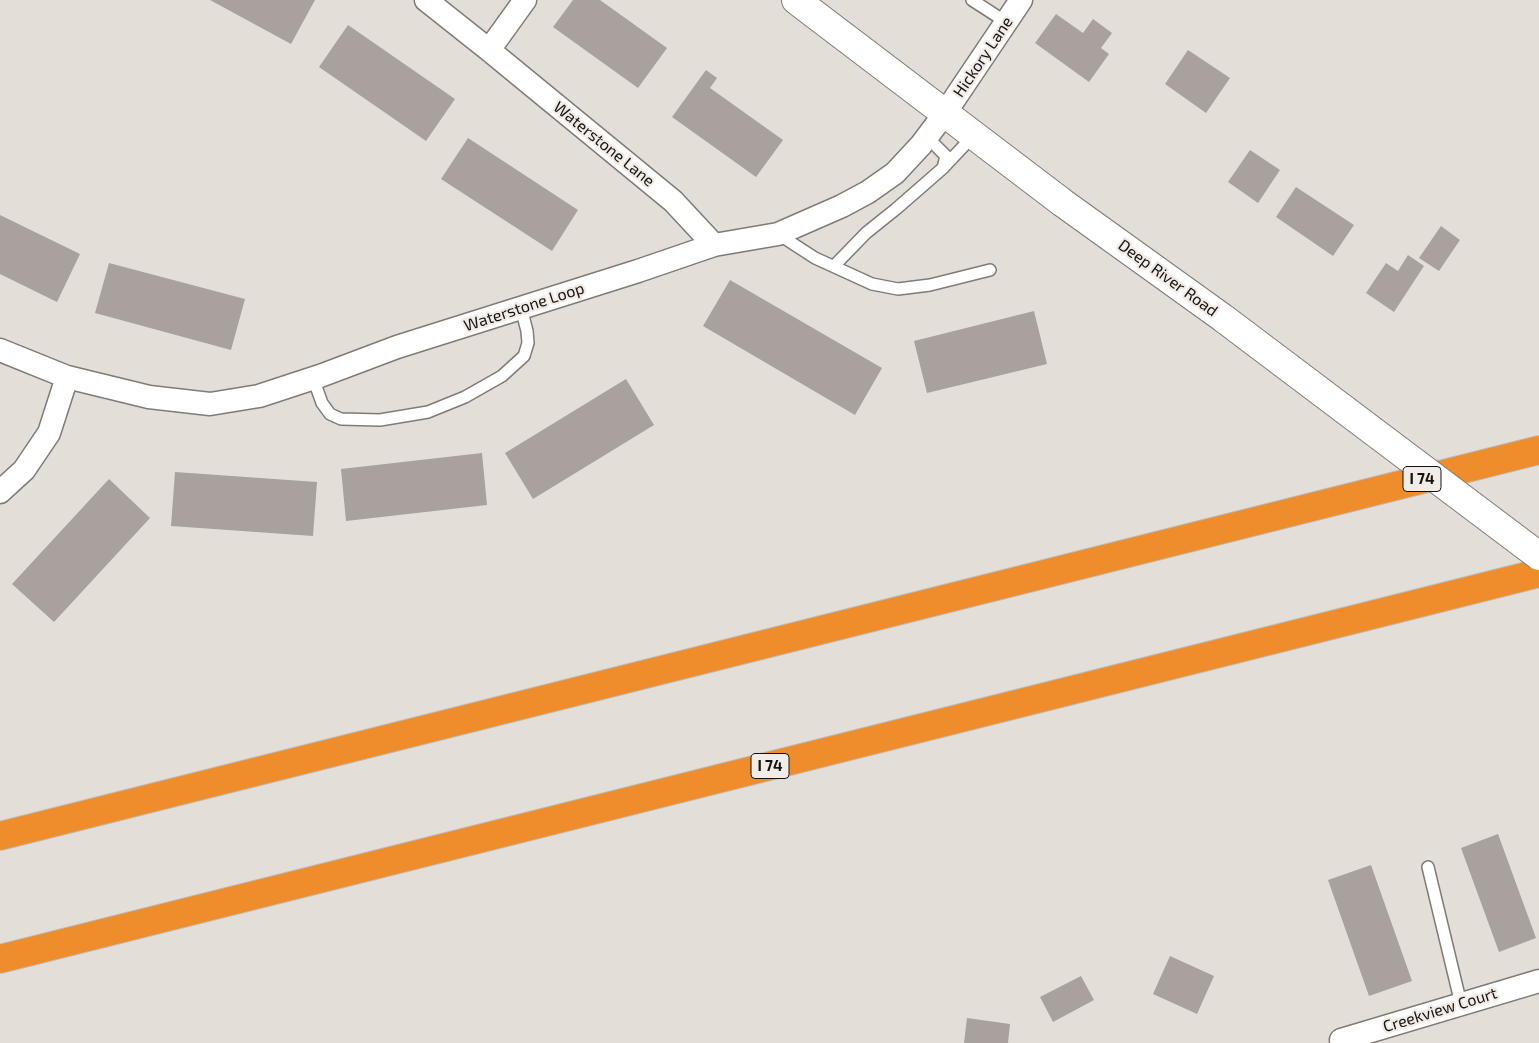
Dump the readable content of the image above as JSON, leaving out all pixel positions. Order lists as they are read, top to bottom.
{
  "streets": {
    "highway": ["I 74"],
    "street": [
      "Hickory Lane",
      "Waterstone Lane",
      "Deep River Road",
      "Waterstone Loop",
      "Creekview Court"
    ]
  },
  "crossings": [
    ["Hickory Lane", "Deep River Road"],
    ["Hickory Lane", "Waterstone Loop"],
    ["Waterstone Lane", "Waterstone Loop"],
    ["Deep River Road", "Waterstone Loop"]
  ]
}
